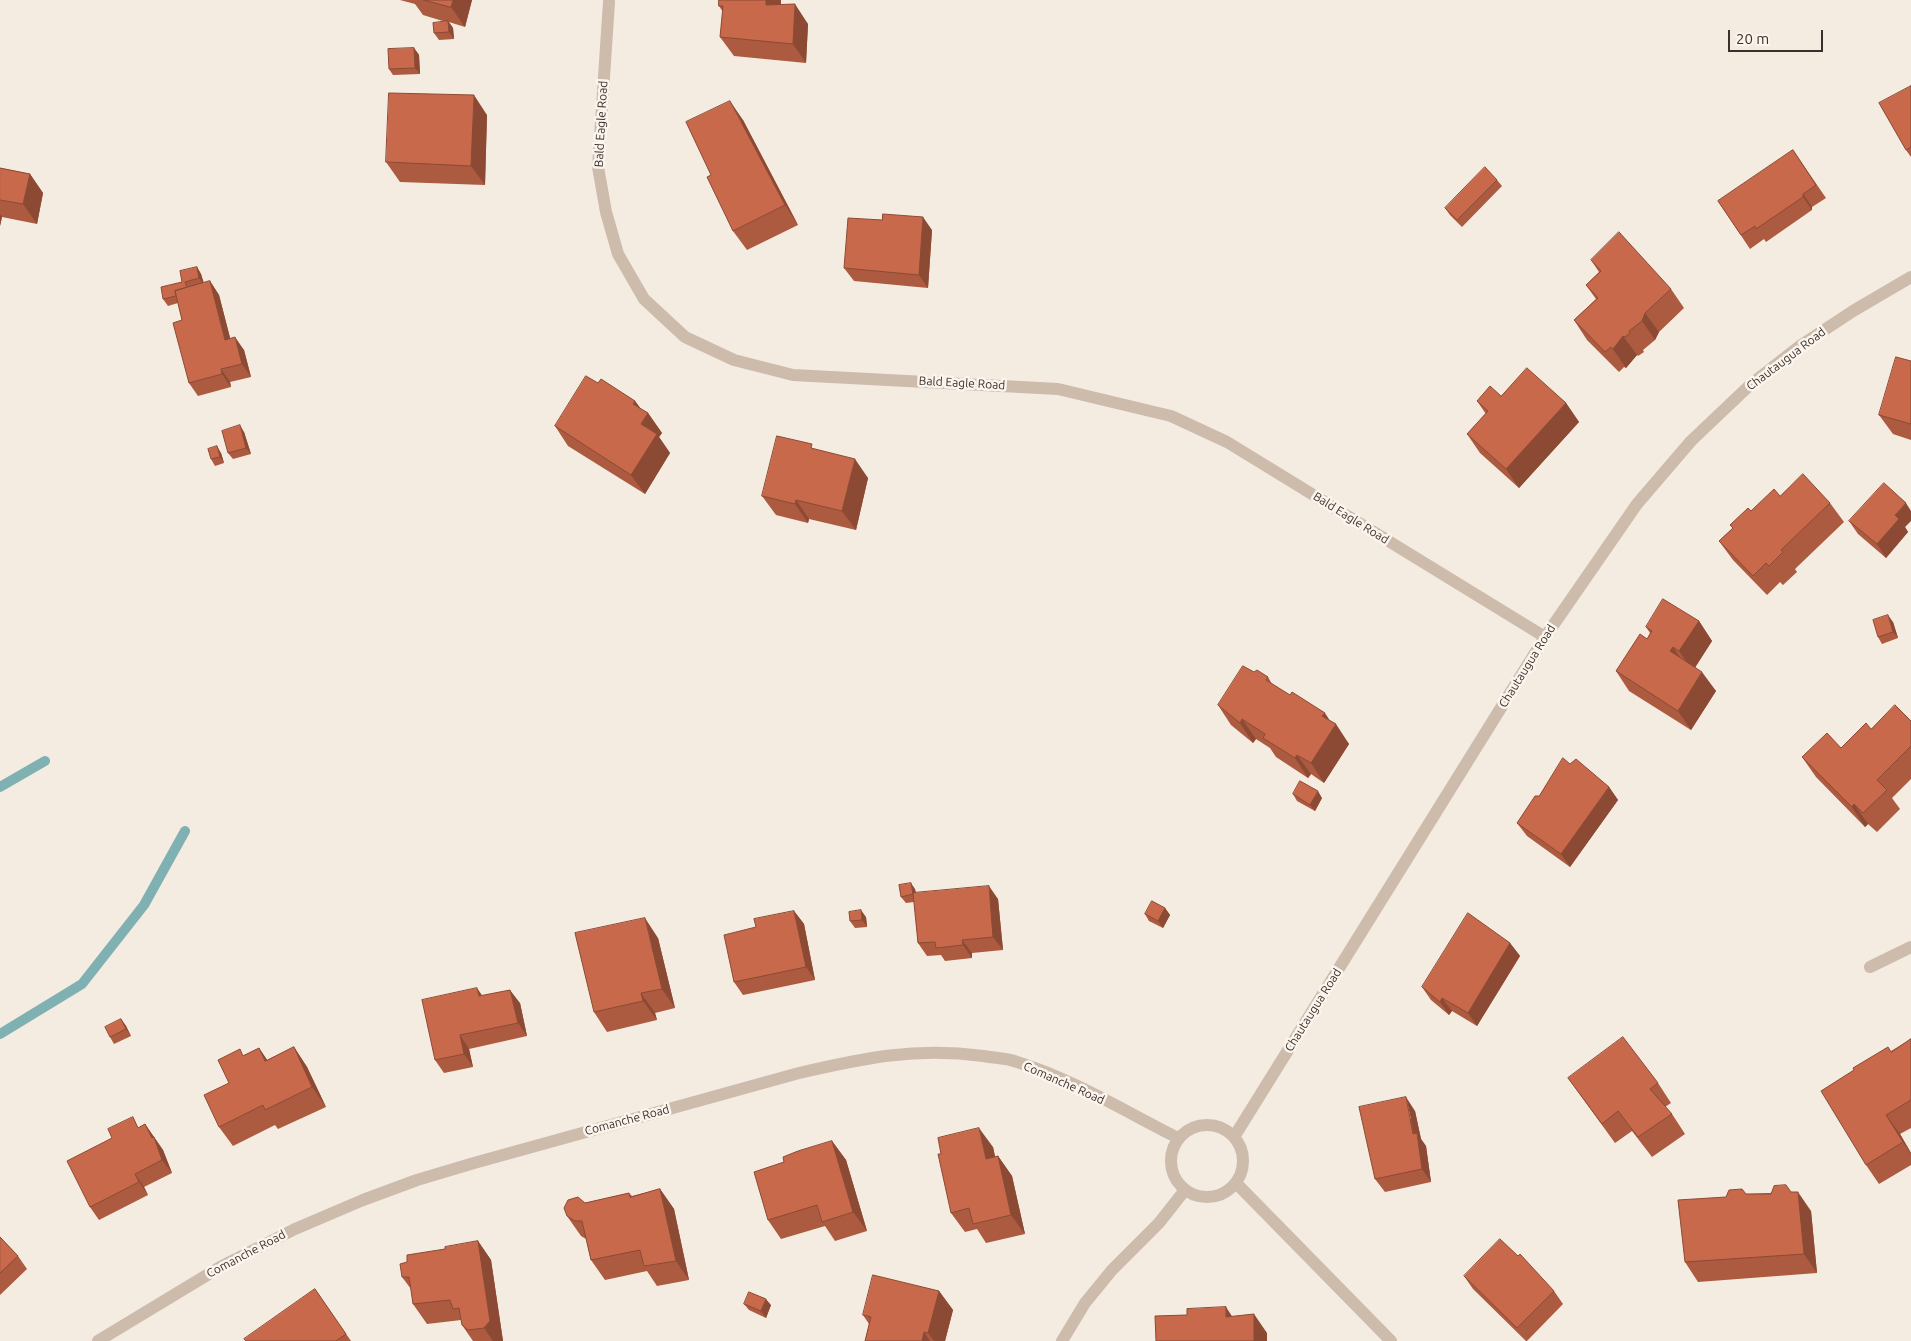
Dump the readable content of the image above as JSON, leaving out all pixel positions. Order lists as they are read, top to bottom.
{
  "streets": {
    "street": ["Bald Eagle Road", "Chautaugua Road", "Comanche Road"]
  },
  "crossings": [
    ["Bald Eagle Road", "Chautaugua Road"],
    ["Chautaugua Road", "Comanche Road"]
  ],
  "scale_bar": "20 m"
}
